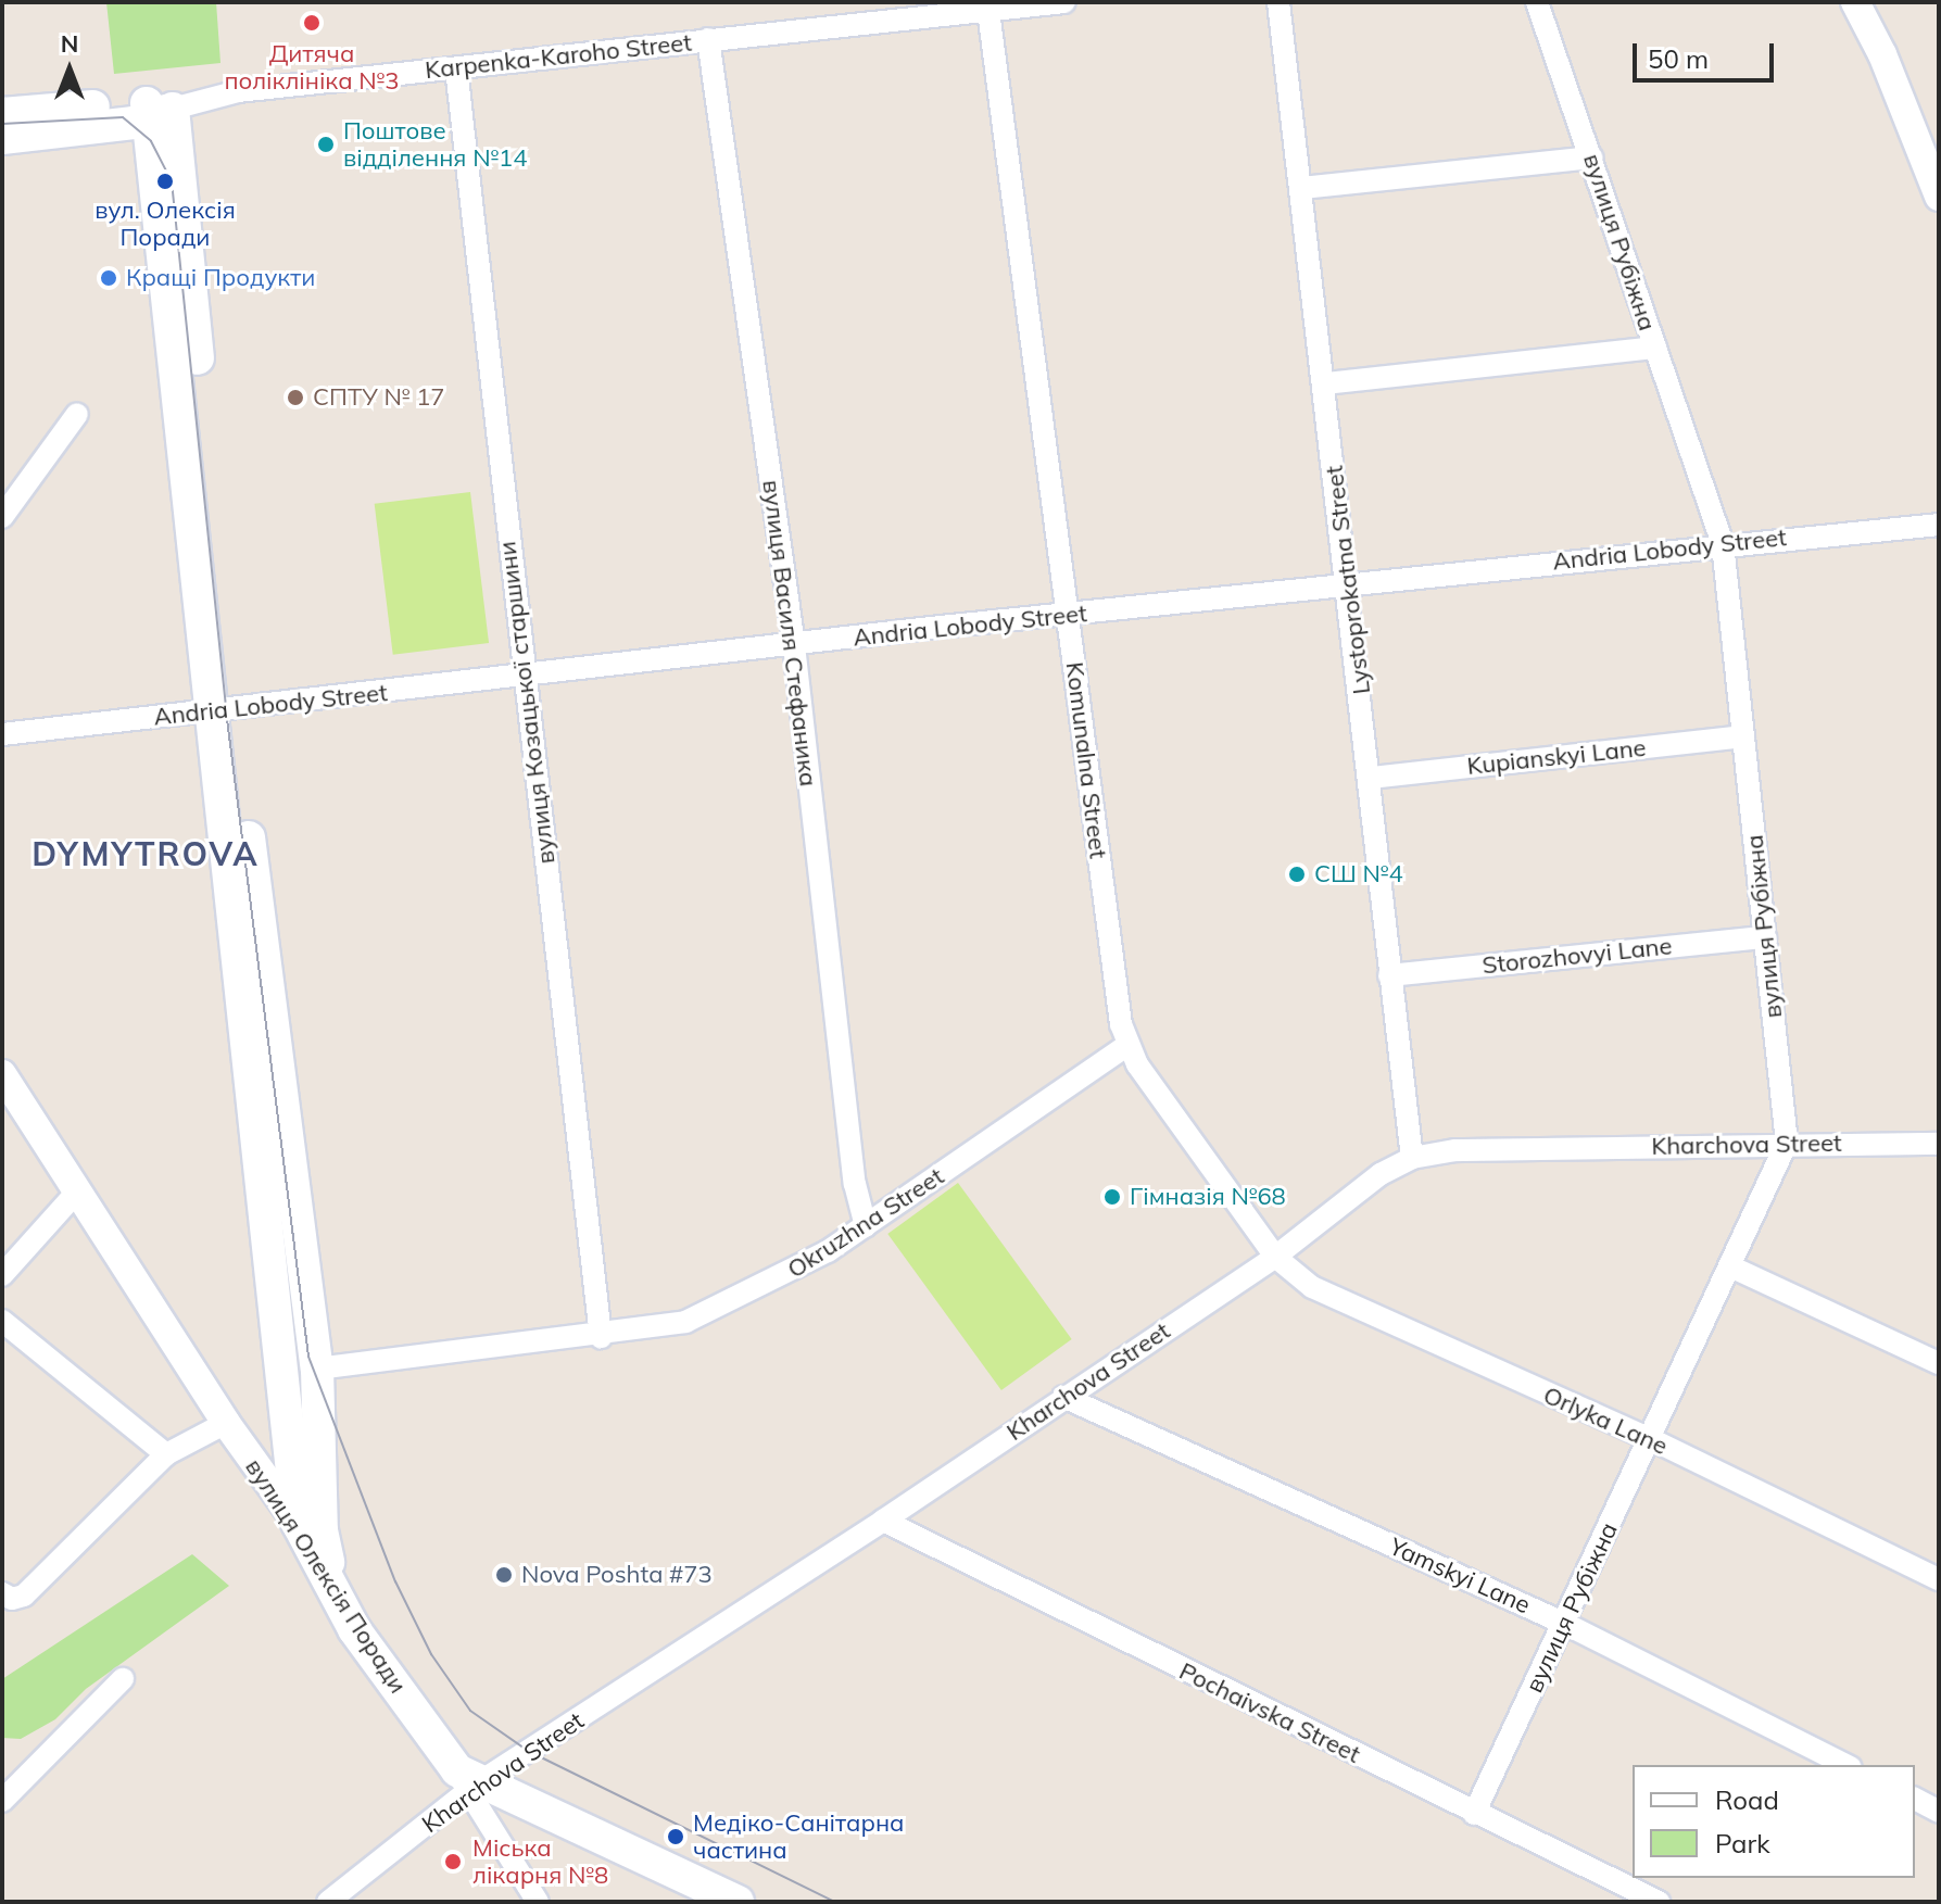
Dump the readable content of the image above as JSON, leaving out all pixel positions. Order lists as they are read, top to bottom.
{
  "streets": {
    "main road": ["Karpenka-Karoho Street", "вулиця Олексія Поради"],
    "street": [
      "вулиця Рубіжна",
      "Andria Lobody Street",
      "Lystoprokatna Street",
      "вулиця Василя Стефаника",
      "вулиця Козацької старшини",
      "Kupianskyi Lane",
      "Komunalna Street",
      "Storozhovyi Lane",
      "Kharchova Street",
      "Okruzhna Street",
      "Orlyka Lane",
      "Yamskyi Lane",
      "Pochaivska Street"
    ]
  },
  "crossings": [
    ["Karpenka-Karoho Street", "вулиця Василя Стефаника"],
    ["Karpenka-Karoho Street", "вулиця Козацької старшини"],
    ["Karpenka-Karoho Street", "Komunalna Street"],
    ["вулиця Рубіжна", "Andria Lobody Street"],
    ["вулиця Рубіжна", "Kupianskyi Lane"],
    ["вулиця Рубіжна", "Storozhovyi Lane"],
    ["вулиця Рубіжна", "Kharchova Street"],
    ["вулиця Рубіжна", "Orlyka Lane"],
    ["вулиця Рубіжна", "Yamskyi Lane"],
    ["вулиця Рубіжна", "Pochaivska Street"],
    ["Andria Lobody Street", "Lystoprokatna Street"],
    ["Andria Lobody Street", "вулиця Василя Стефаника"],
    ["Andria Lobody Street", "вулиця Козацької старшини"],
    ["Andria Lobody Street", "Komunalna Street"],
    ["Lystoprokatna Street", "Kupianskyi Lane"],
    ["Lystoprokatna Street", "Storozhovyi Lane"],
    ["Lystoprokatna Street", "Kharchova Street"],
    ["вулиця Василя Стефаника", "Okruzhna Street"],
    ["вулиця Козацької старшини", "Okruzhna Street"],
    ["Komunalna Street", "Kharchova Street"],
    ["Komunalna Street", "Okruzhna Street"],
    ["Komunalna Street", "Orlyka Lane"],
    ["Kharchova Street", "Orlyka Lane"],
    ["Kharchova Street", "вулиця Олексія Поради"],
    ["Kharchova Street", "Yamskyi Lane"],
    ["Kharchova Street", "Pochaivska Street"]
  ],
  "districts": ["DYMYTROVA"],
  "places": [
    "Дитяча поліклініка №3",
    "Поштове відділення №14",
    "вул. Олексія Поради",
    "Кращі Продукти",
    "СПТУ № 17",
    "СШ №4",
    "Гімназія №68",
    "Nova Poshta #73",
    "Медіко-Санітарна частина",
    "Міська лікарня №8"
  ],
  "legend": ["Road", "Park"],
  "scale_bar": "50 m",
  "north": "top"
}
